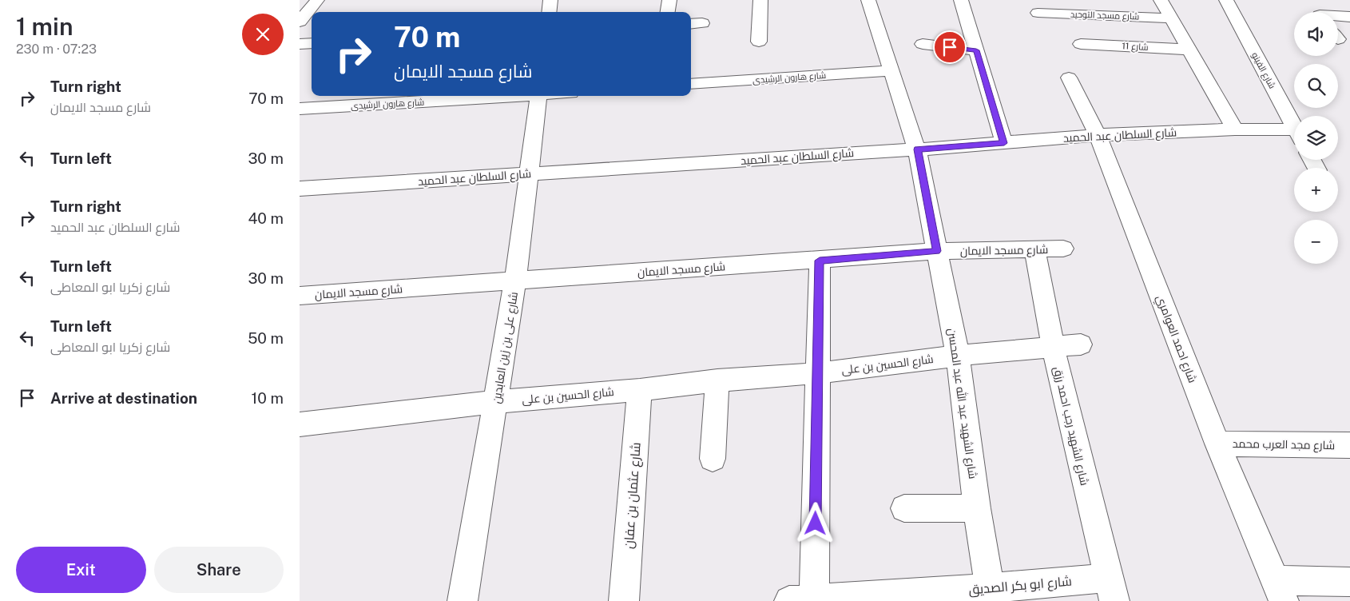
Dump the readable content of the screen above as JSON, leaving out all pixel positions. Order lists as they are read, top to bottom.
{
  "streets": {
    "street": [
      "شارع مسجد التوحيد",
      "شارع 11",
      "شارع الفينو",
      "شارع هارون الرشيدى",
      "شارع السلطان عبد الحميد",
      "شارع مسجد الايمان",
      "شارع احمد العوامري",
      "شارع على بن زين العابدين",
      "شارع الحسين بن على",
      "شارع الشهيد عبد الله عبد المحسن",
      "شارع الشهيد رجب احمد رزق",
      "شارع مجد العرب محمد",
      "شارع عثمان بن عفان",
      "شارع ابو بكر الصديق"
    ]
  },
  "crossings": [
    ["شارع هارون الرشيدى", "شارع الشهيد عبد الله عبد المحسن"],
    ["شارع السلطان عبد الحميد", "شارع احمد العوامري"],
    ["شارع السلطان عبد الحميد", "شارع على بن زين العابدين"],
    ["شارع السلطان عبد الحميد", "شارع الشهيد عبد الله عبد المحسن"],
    ["شارع مسجد الايمان", "شارع على بن زين العابدين"],
    ["شارع مسجد الايمان", "شارع الشهيد عبد الله عبد المحسن"],
    ["شارع مسجد الايمان", "شارع الشهيد رجب احمد رزق"],
    ["شارع احمد العوامري", "شارع مجد العرب محمد"],
    ["شارع على بن زين العابدين", "شارع الحسين بن على"],
    ["شارع الحسين بن على", "شارع الشهيد عبد الله عبد المحسن"],
    ["شارع الحسين بن على", "شارع الشهيد رجب احمد رزق"],
    ["شارع الحسين بن على", "شارع عثمان بن عفان"],
    ["شارع الشهيد عبد الله عبد المحسن", "شارع ابو بكر الصديق"],
    ["شارع الشهيد رجب احمد رزق", "شارع ابو بكر الصديق"]
  ],
  "page": {
    "heading": ["1 min", "230 m · 07:23"],
    "map_buttons": ["+", "−"],
    "turn": ["70 m", "شارع مسجد الايمان"],
    "list": [
      {
        "name": "Turn right",
        "note": "شارع مسجد الايمان",
        "value": "70 m"
      },
      {
        "name": "Turn left",
        "value": "30 m"
      },
      {
        "name": "Turn right",
        "note": "شارع السلطان عبد الحميد",
        "value": "40 m"
      },
      {
        "name": "Turn left",
        "note": "شارع زكريا ابو المعاطى",
        "value": "30 m"
      },
      {
        "name": "Turn left",
        "note": "شارع زكريا ابو المعاطى",
        "value": "50 m"
      },
      {
        "name": "Arrive at destination",
        "value": "10 m"
      }
    ],
    "buttons": ["Exit", "Share"]
  }
}
